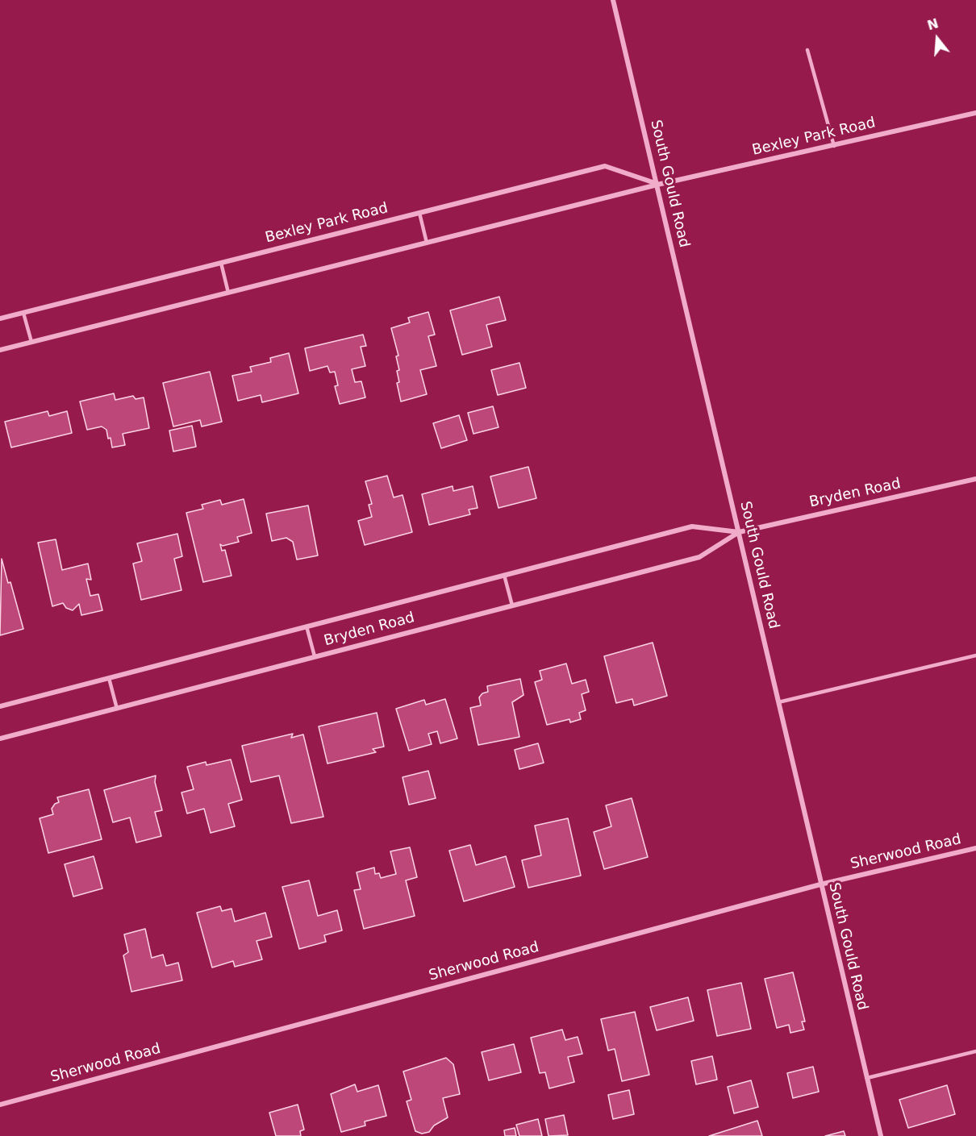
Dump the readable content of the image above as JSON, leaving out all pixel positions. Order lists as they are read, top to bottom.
{
  "streets": {
    "street": [
      "Bexley Park Road",
      "South Gould Road",
      "Bryden Road",
      "Sherwood Road"
    ]
  },
  "crossings": [
    ["Bexley Park Road", "South Gould Road"],
    ["South Gould Road", "Bryden Road"],
    ["South Gould Road", "Sherwood Road"]
  ],
  "north": "top"
}
